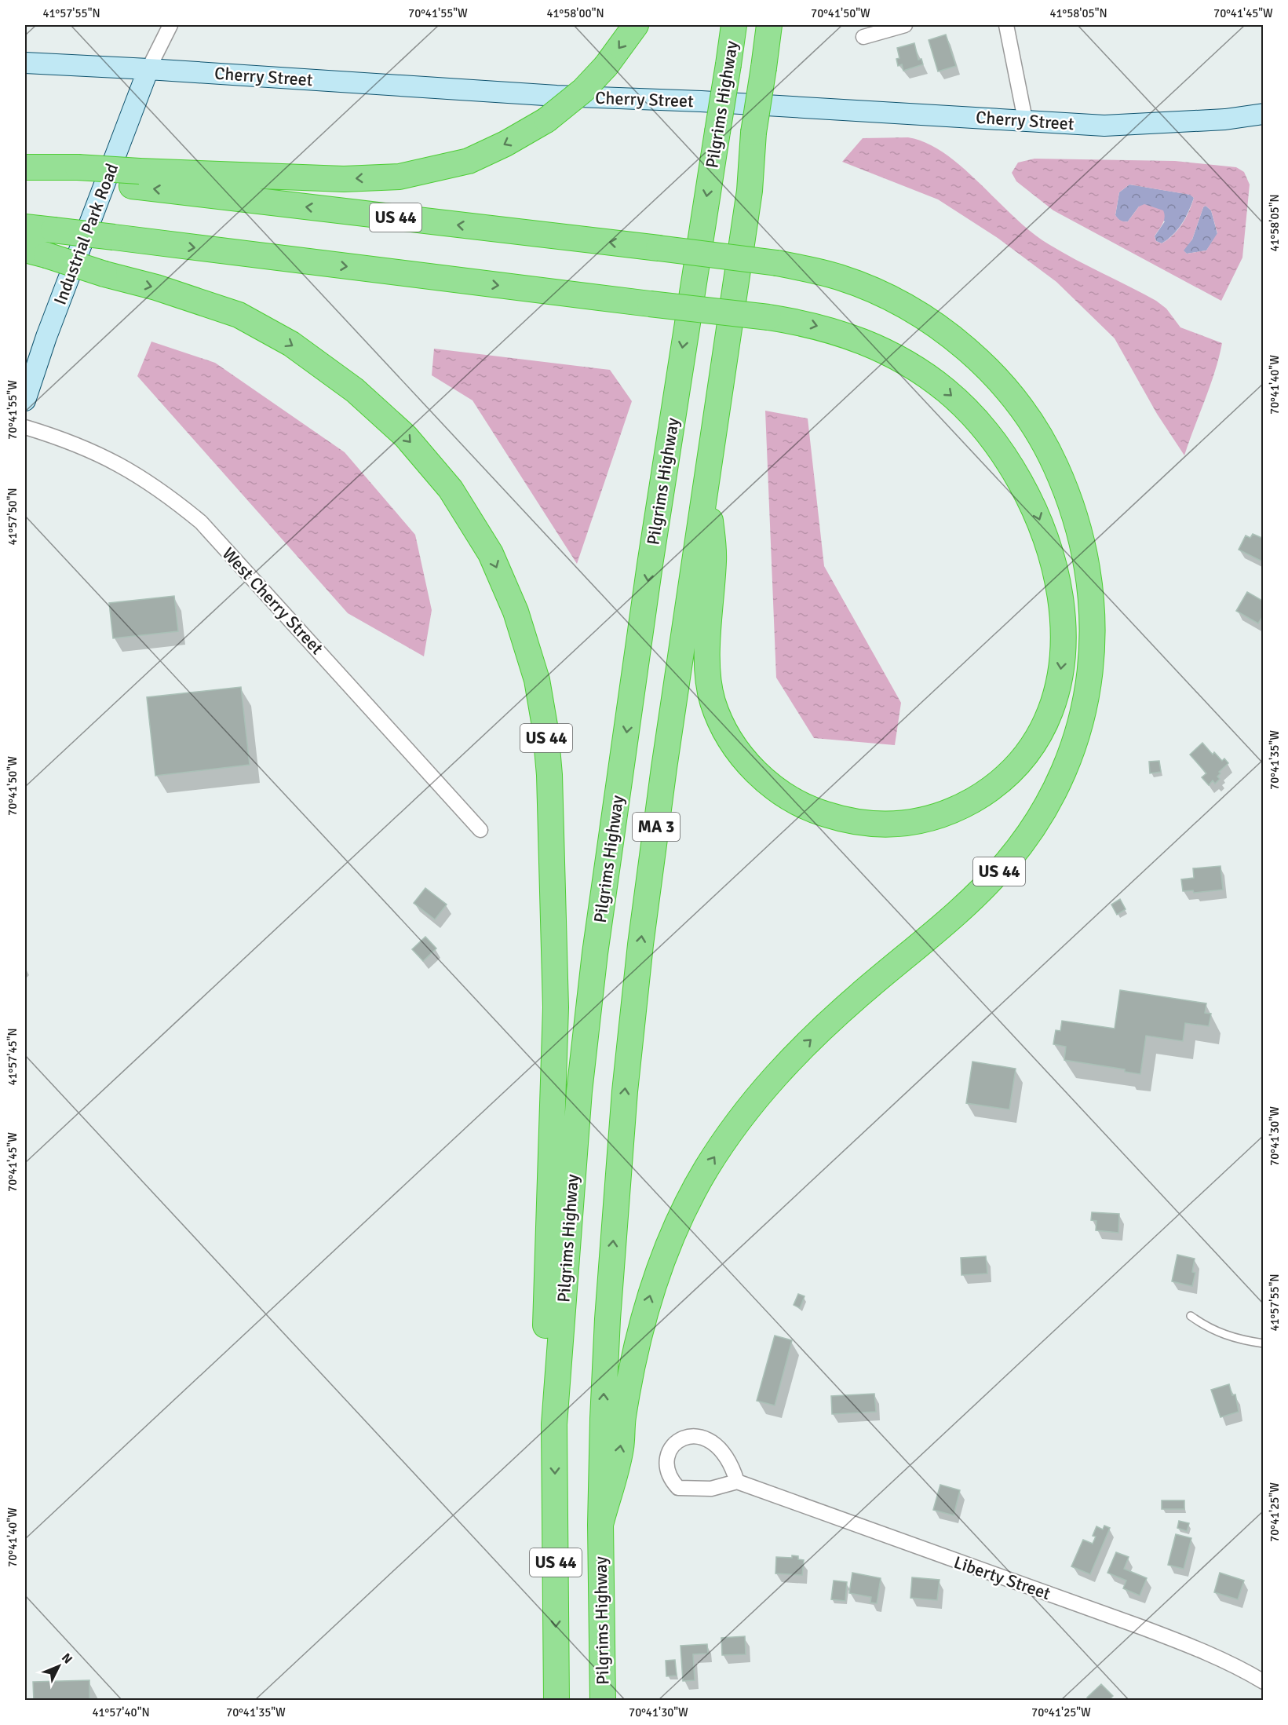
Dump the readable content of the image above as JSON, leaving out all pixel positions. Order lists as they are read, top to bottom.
{
  "streets": {
    "highway": ["Pilgrims Highway", "US 44", "MA 3"],
    "main road": ["Cherry Street", "Industrial Park Road"],
    "street": ["West Cherry Street", "Liberty Street"]
  },
  "crossings": [
    ["Cherry Street", "Industrial Park Road"],
    ["Pilgrims Highway", "US 44"]
  ],
  "north": "top right",
  "coordinates": [
    "41°57'55\"N",
    "70°41'55\"W",
    "41°58'00\"N",
    "70°41'50\"W",
    "41°58'05\"N",
    "70°41'45\"W",
    "70°41'40\"W",
    "41°57'50\"N",
    "70°41'35\"W",
    "41°57'45\"N",
    "70°41'30\"W",
    "70°41'25\"W",
    "41°57'40\"N"
  ]
}
